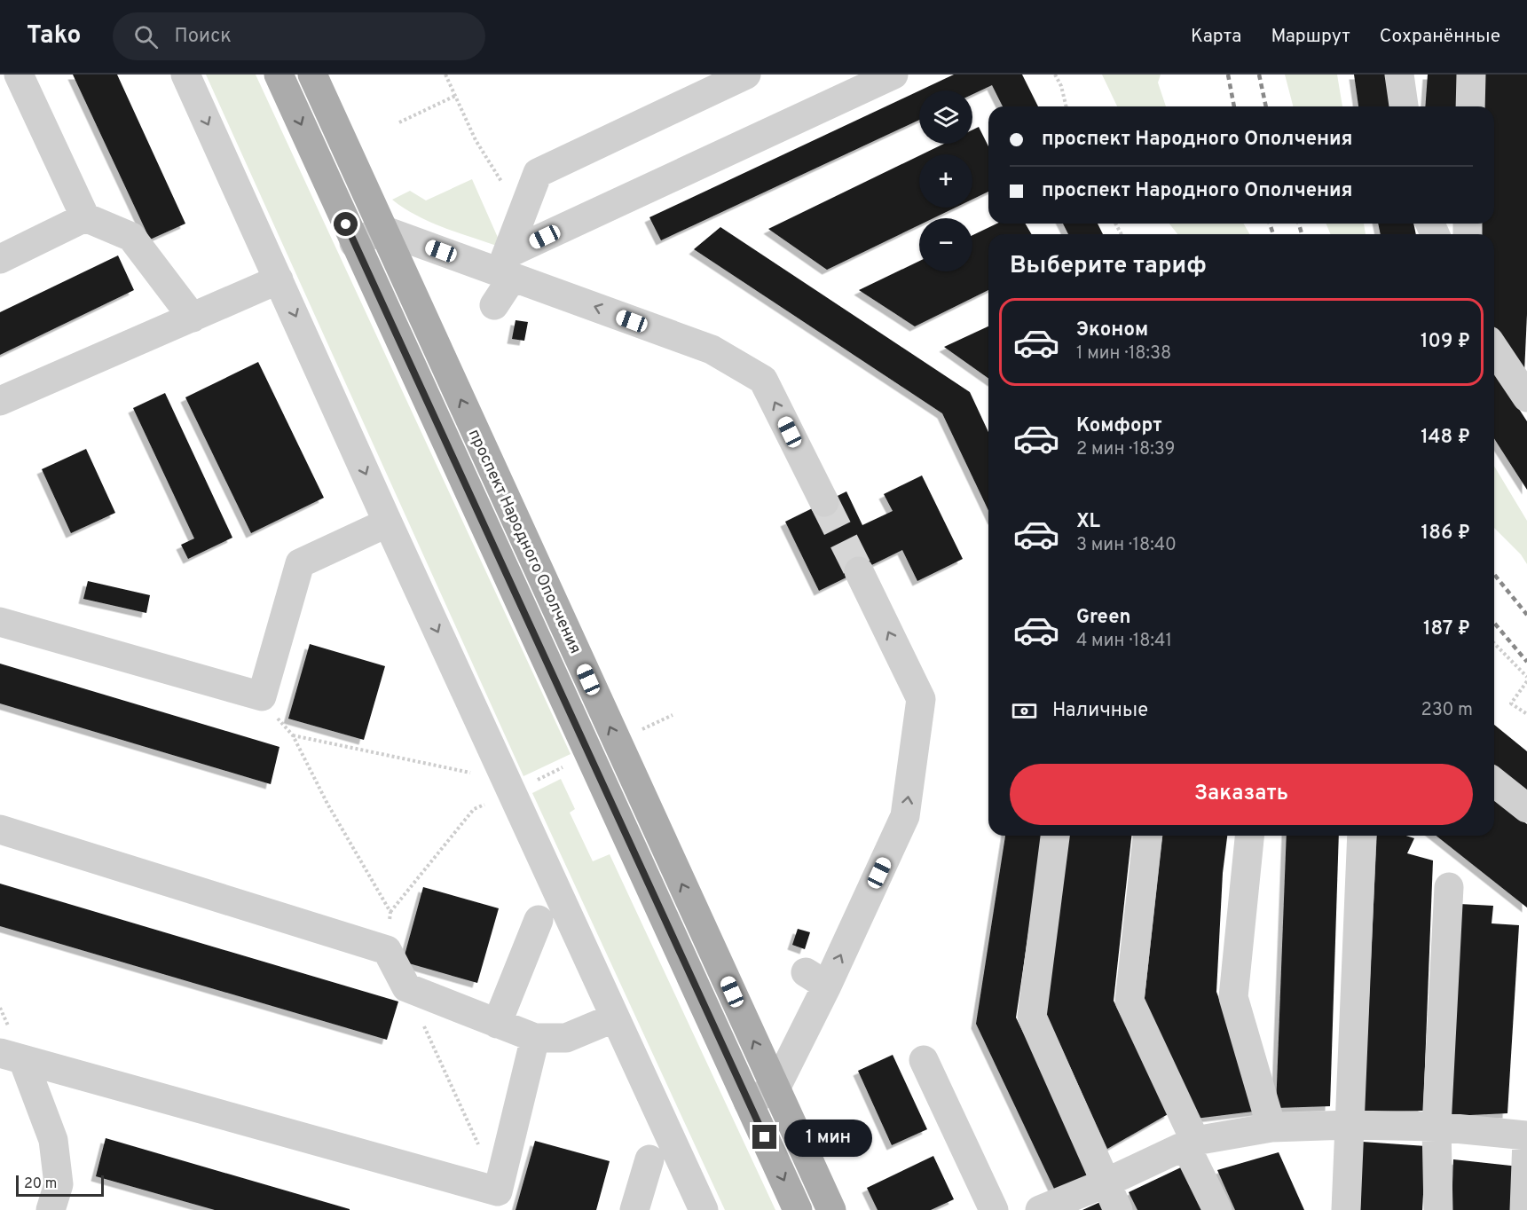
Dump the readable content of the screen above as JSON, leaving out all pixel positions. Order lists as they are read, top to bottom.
{
  "streets": {
    "main road": ["проспект Народного Ополчения"]
  },
  "scale_bar": "20 m",
  "page": {
    "header": "Tako",
    "search": "Поиск",
    "nav": ["Карта", "Маршрут", "Сохранённые"],
    "map_buttons": ["+", "−"],
    "banner": ["проспект Народного Ополчения", "проспект Народного Ополчения"],
    "heading": "Выберите тариф",
    "list": [
      {
        "name": "Эконом",
        "note": "1 мин · 18:38",
        "value": "109 ₽"
      },
      {
        "name": "Комфорт",
        "note": "2 мин · 18:39",
        "value": "148 ₽"
      },
      {
        "name": "XL",
        "note": "3 мин · 18:40",
        "value": "186 ₽"
      },
      {
        "name": "Green",
        "note": "4 мин · 18:41",
        "value": "187 ₽"
      }
    ],
    "pay": ["Наличные", "230 m"],
    "buttons": "Заказать",
    "bubble": "1 мин",
    "scale": "20 m"
  }
}
